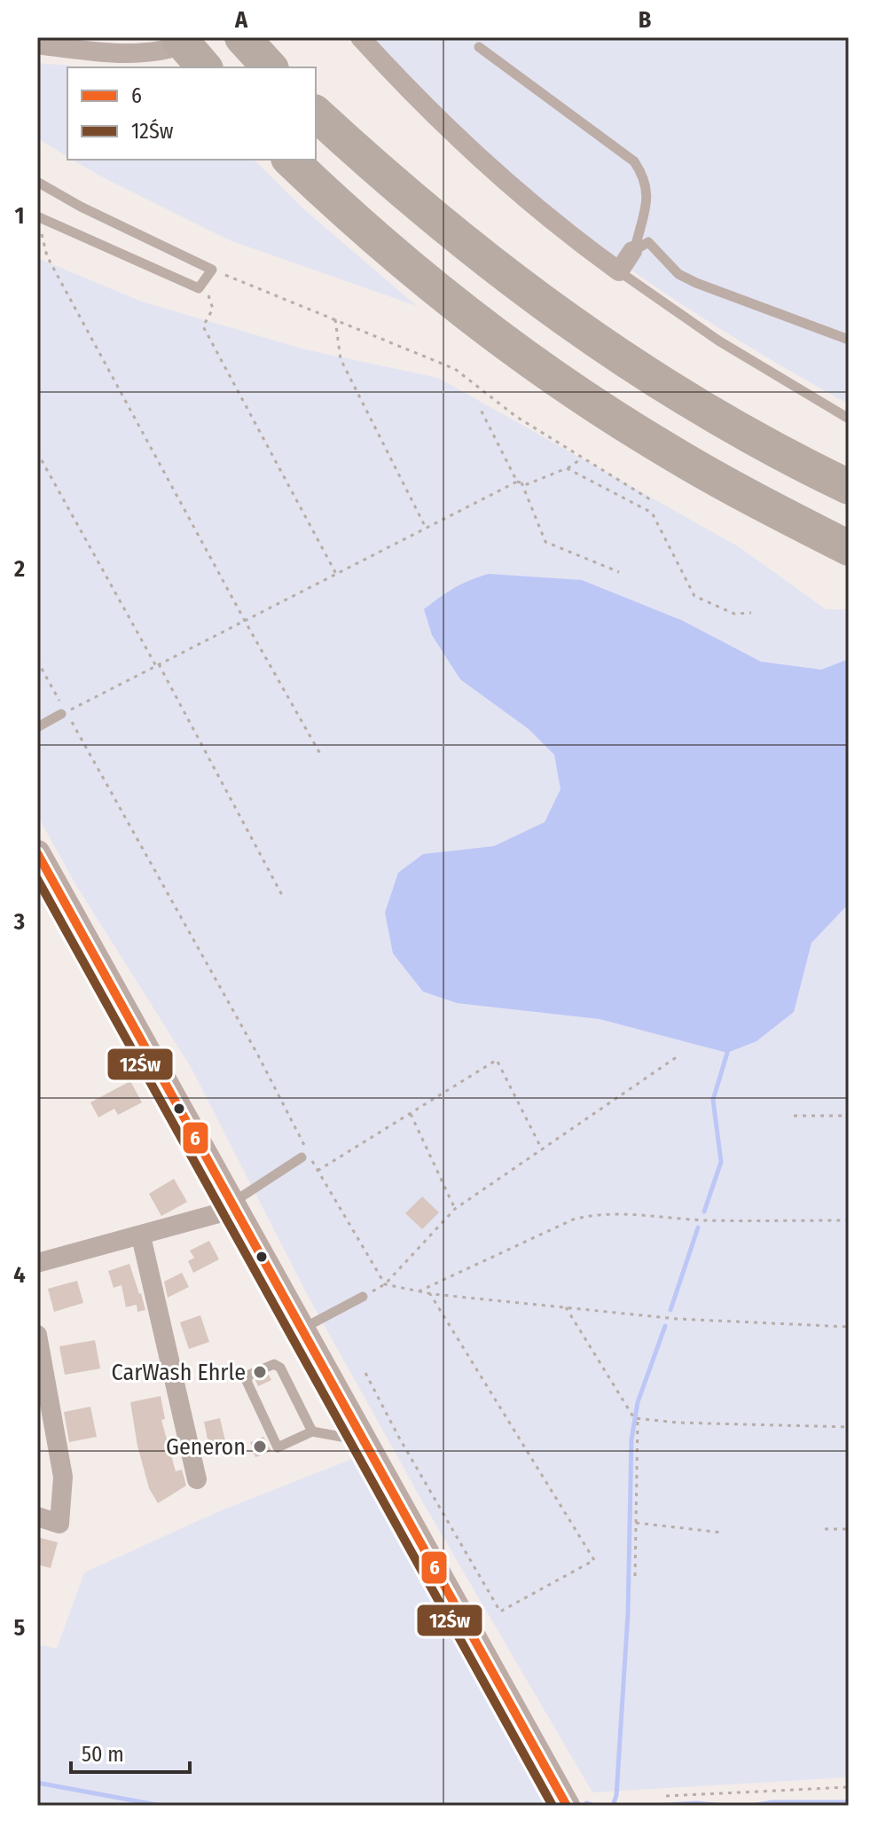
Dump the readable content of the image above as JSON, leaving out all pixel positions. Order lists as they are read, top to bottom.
{
  "places": ["CarWash Ehrle", "Generon"],
  "lines": ["transit line 6", "transit line 12Św"],
  "legend": ["6", "12Św"],
  "scale_bar": "50 m",
  "grid": {
    "columns": ["A", "B"],
    "rows": [
      "1",
      "2",
      "3",
      "4",
      "5"
    ]
  }
}
